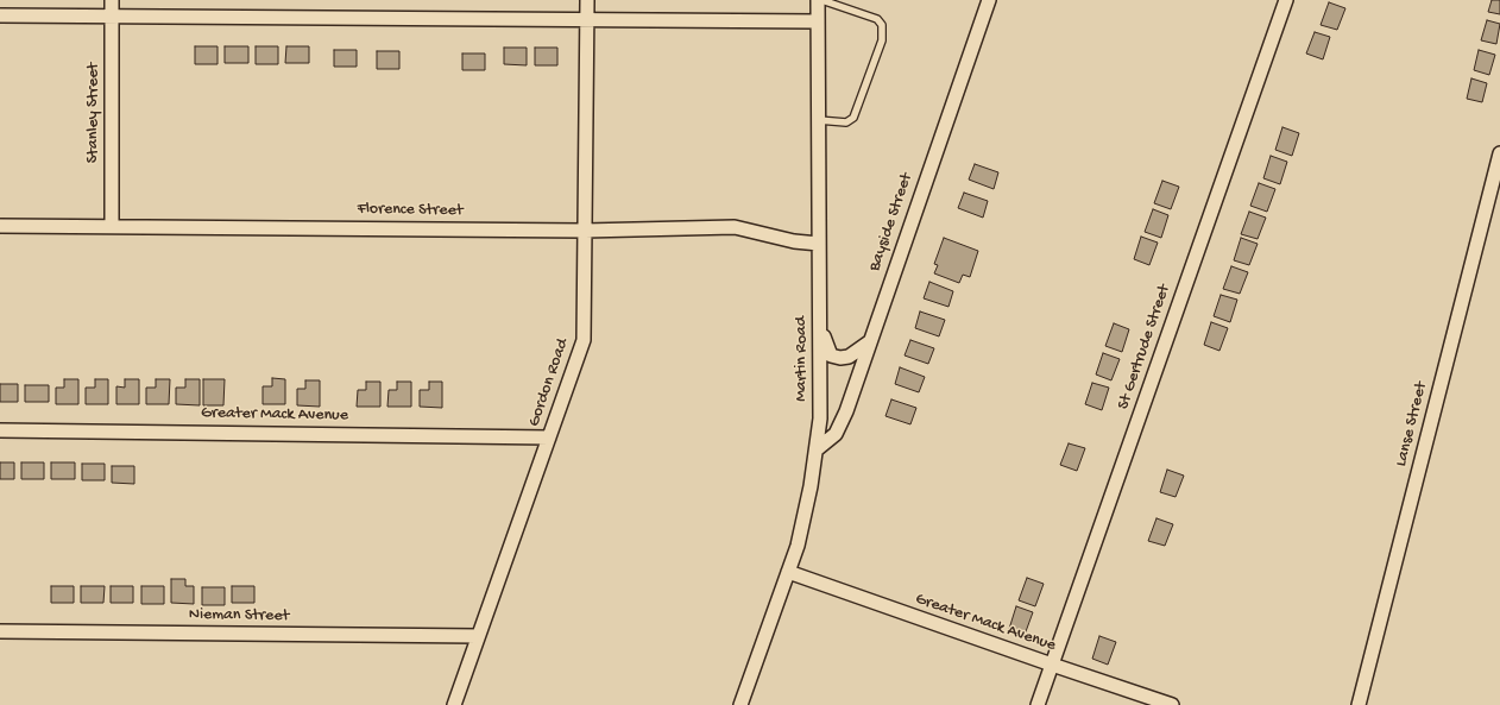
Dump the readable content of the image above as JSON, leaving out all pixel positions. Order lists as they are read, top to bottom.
{
  "streets": {
    "street": [
      "Stanley Street",
      "Florence Street",
      "Bayside Street",
      "St Gertrude Street",
      "Martin Road",
      "Gordon Road",
      "Greater Mack Avenue",
      "Lanse Street",
      "Nieman Street"
    ]
  },
  "crossings": [
    ["Stanley Street", "Florence Street"],
    ["Florence Street", "Martin Road"],
    ["Florence Street", "Gordon Road"],
    ["Bayside Street", "Martin Road"],
    ["St Gertrude Street", "Greater Mack Avenue"],
    ["Martin Road", "Greater Mack Avenue"],
    ["Gordon Road", "Greater Mack Avenue"],
    ["Gordon Road", "Nieman Street"]
  ]
}
